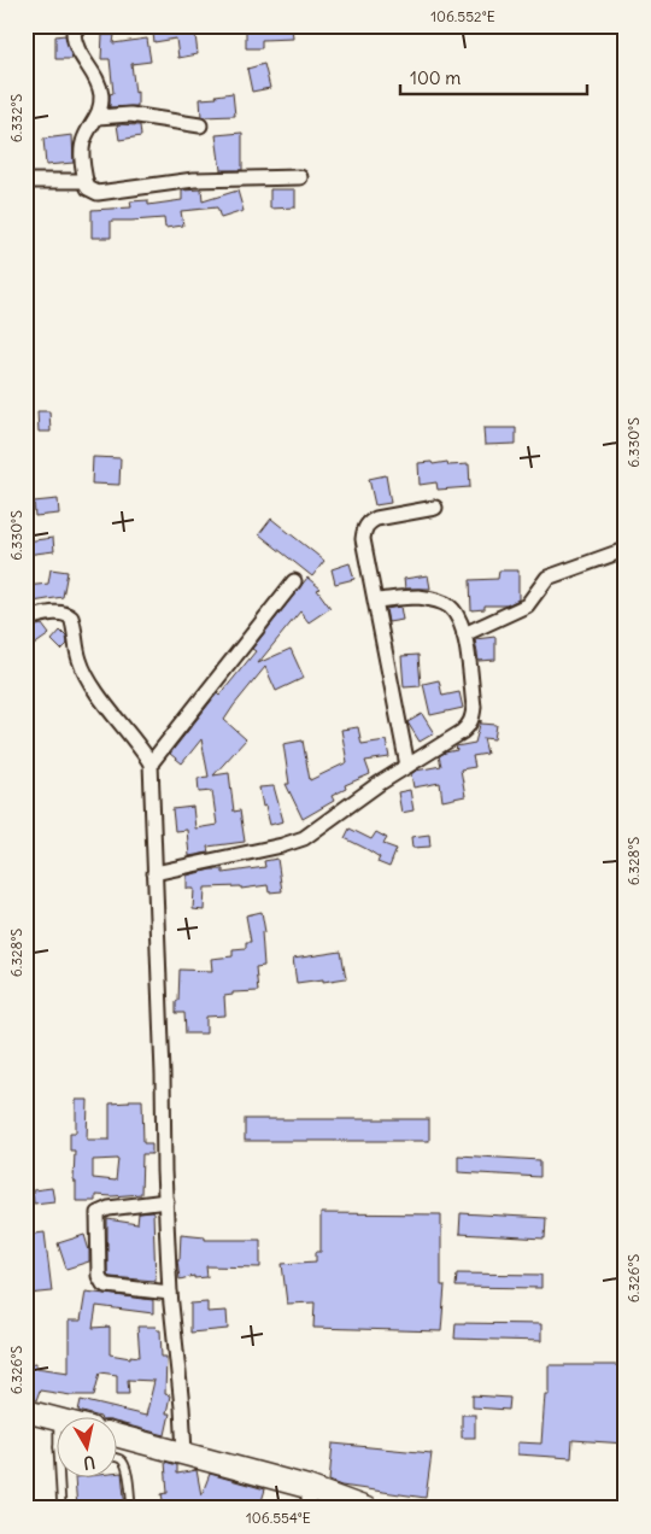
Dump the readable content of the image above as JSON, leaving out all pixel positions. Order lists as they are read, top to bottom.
{
  "scale_bar": "100 m",
  "north": "bottom",
  "coordinates": [
    "106.552°E",
    "6.332°S",
    "6.330°S",
    "6.328°S",
    "6.326°S",
    "106.554°E"
  ]
}
